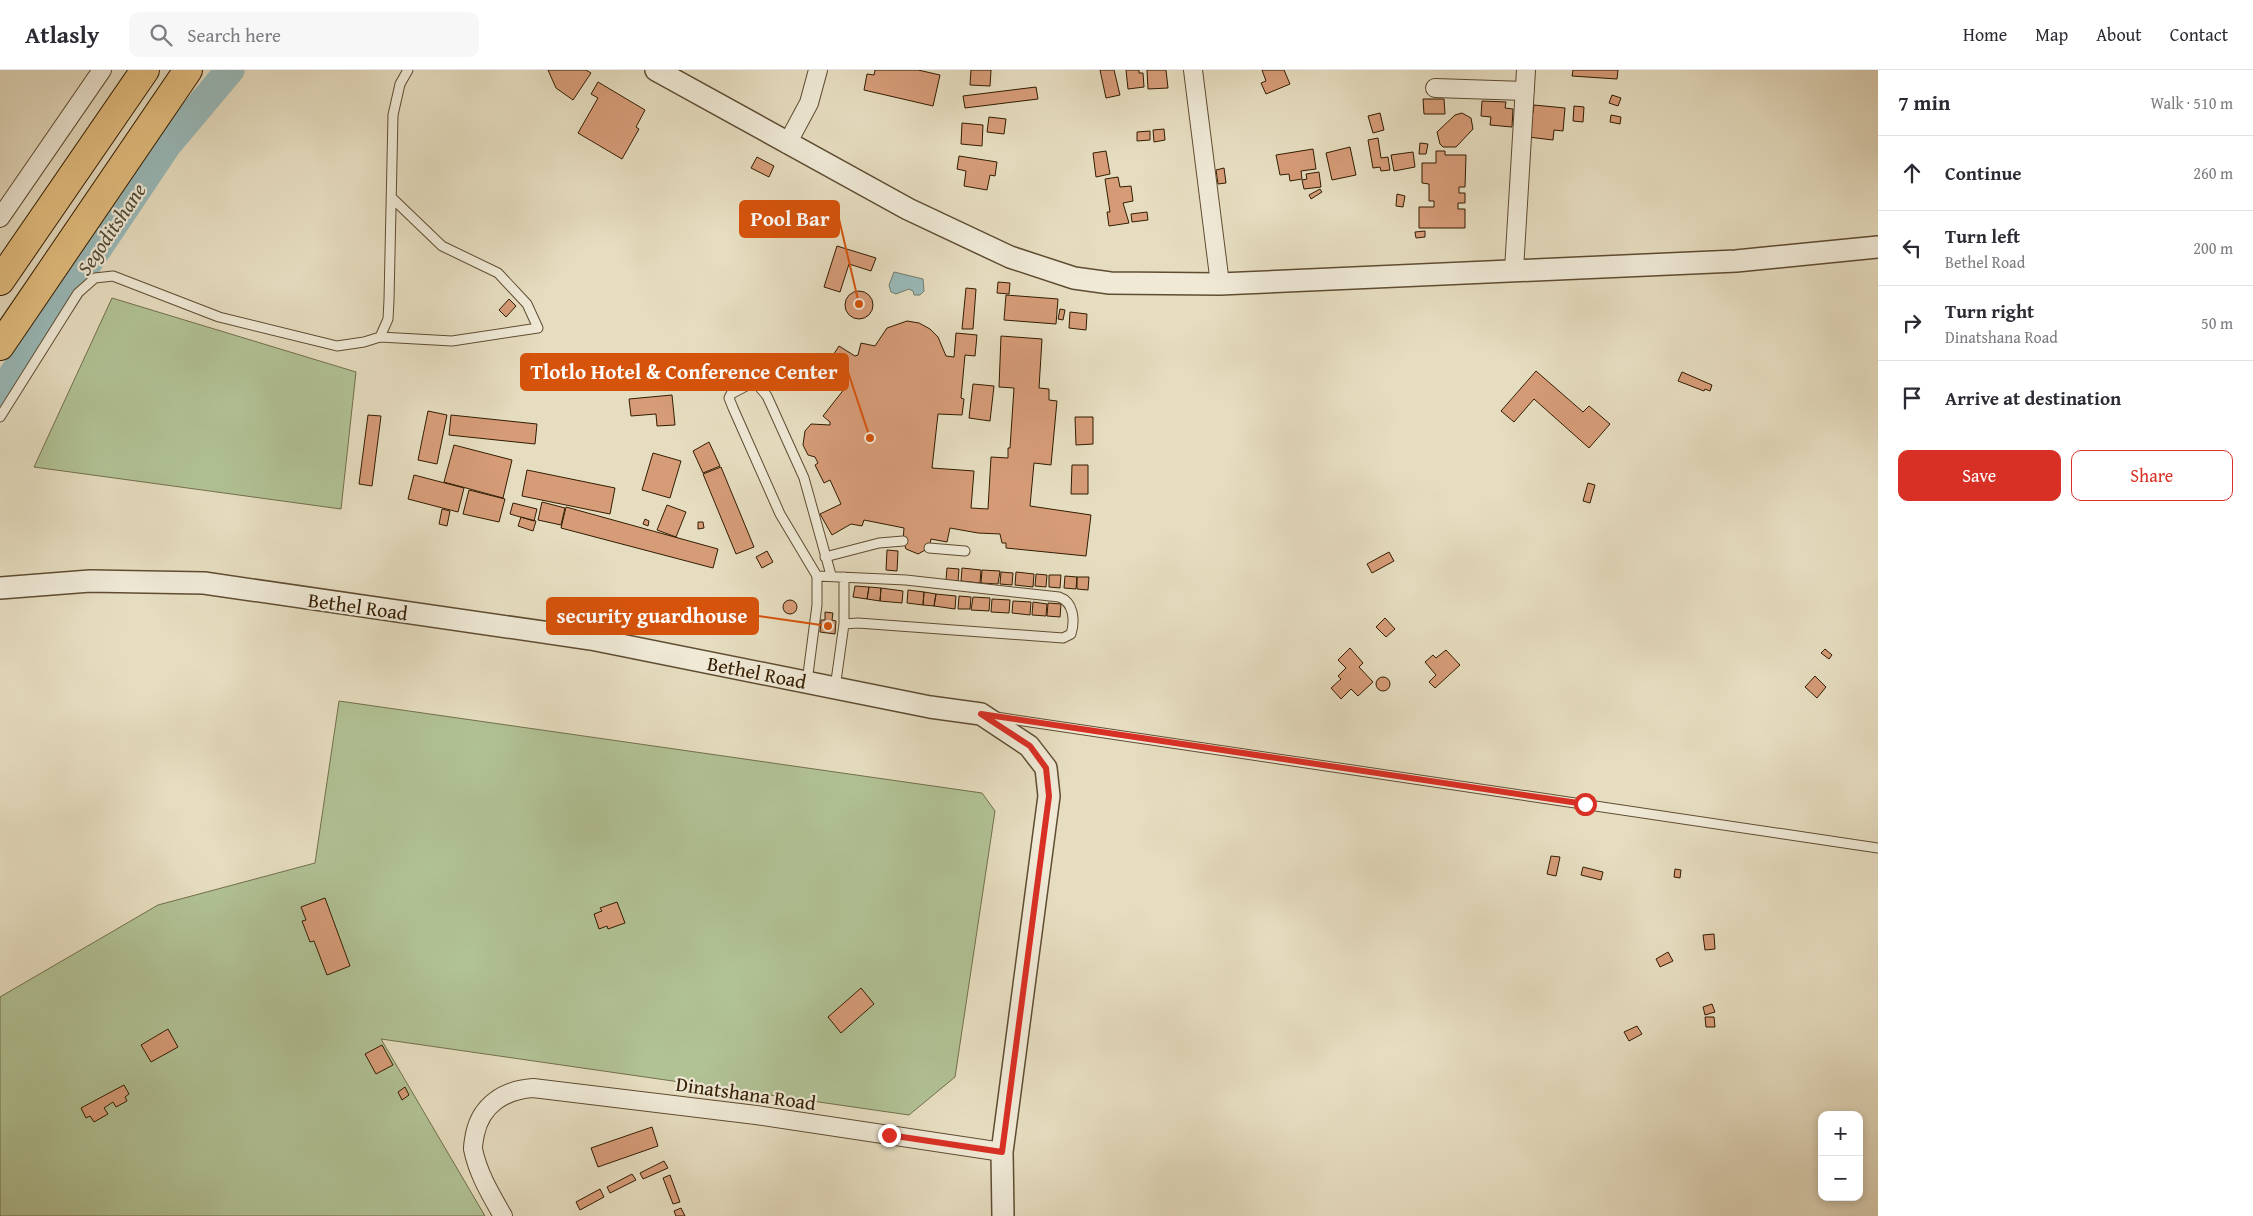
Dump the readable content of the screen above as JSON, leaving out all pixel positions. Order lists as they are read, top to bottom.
{
  "streets": {
    "street": ["Bethel Road", "Dinatshana Road"]
  },
  "crossings": [
    ["Bethel Road", "Dinatshana Road"]
  ],
  "water": ["Segoditshane"],
  "places": ["Pool Bar", "Tlotlo Hotel & Conference Center", "security guardhouse"],
  "page": {
    "header": "Atlasly",
    "search": "Search here",
    "nav": [
      "Home",
      "Map",
      "About",
      "Contact"
    ],
    "heading": ["7 min", "Walk · 510 m"],
    "list": [
      ["Continue", "260 m"],
      ["Turn left", "Bethel Road", "200 m"],
      ["Turn right", "Dinatshana Road", "50 m"],
      "Arrive at destination"
    ],
    "buttons": ["Save", "Share"],
    "map_buttons": ["+", "−"]
  }
}
